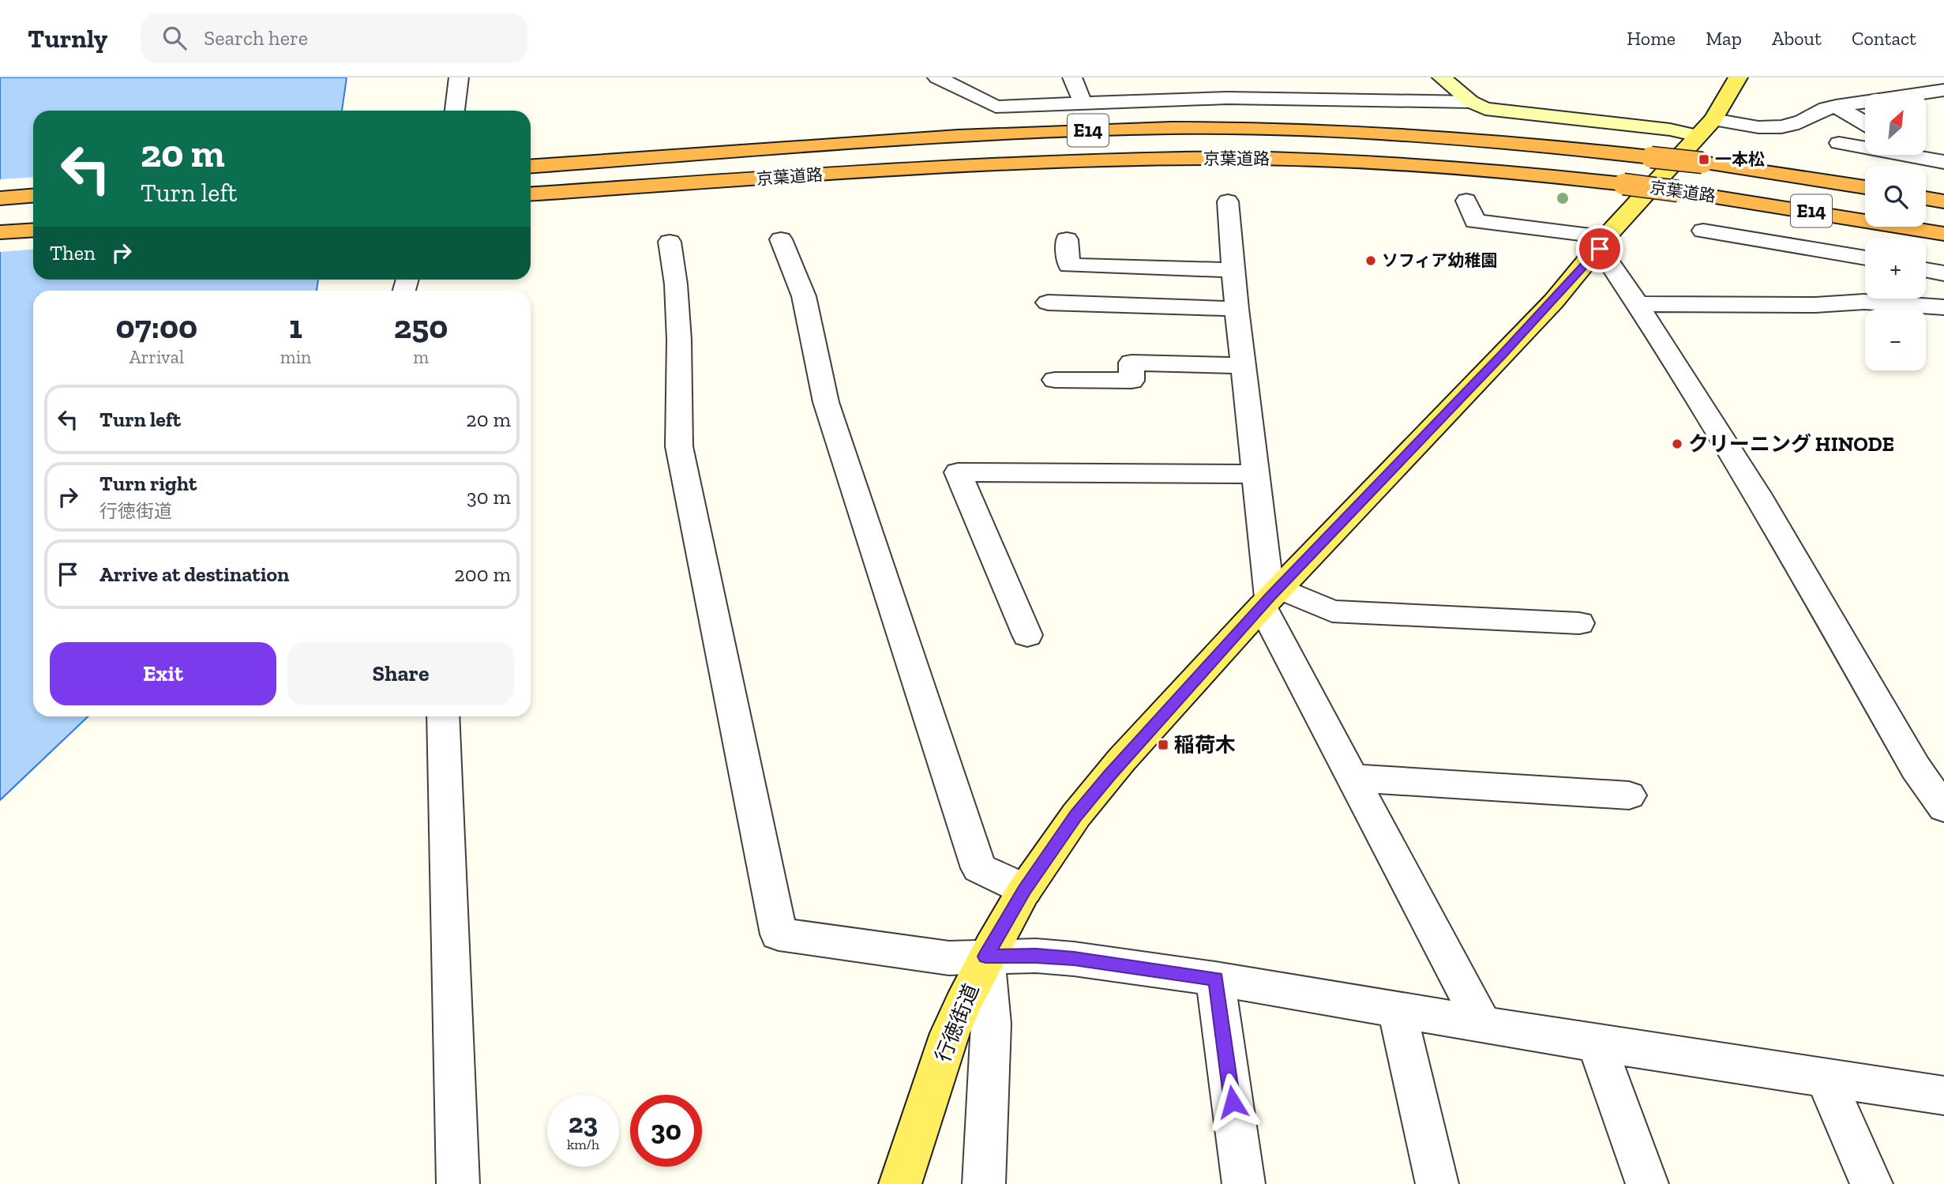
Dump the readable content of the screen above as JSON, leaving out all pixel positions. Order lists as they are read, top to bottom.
{
  "streets": {
    "highway": ["E14", "京葉道路"],
    "main road": ["行徳街道"]
  },
  "crossings": [
    ["京葉道路", "行徳街道"]
  ],
  "places": {
    "transit": ["一本松", "稲荷木"],
    "other": ["ソフィア幼稚園", "クリーニング HINODE"]
  },
  "north": "top right",
  "page": {
    "header": "Turnly",
    "search": "Search here",
    "nav": [
      "Home",
      "Map",
      "About",
      "Contact"
    ],
    "map_buttons": ["+", "−"],
    "turn": ["20 m", "Turn left"],
    "then": "Then",
    "eta": [
      "07:00",
      "Arrival",
      "1",
      "min",
      "250",
      "m"
    ],
    "list": [
      {
        "name": "Turn left",
        "value": "20 m"
      },
      {
        "name": "Turn right",
        "note": "行徳街道",
        "value": "30 m"
      },
      {
        "name": "Arrive at destination",
        "value": "200 m"
      }
    ],
    "buttons": ["Exit", "Share"],
    "speed": "23 km/h",
    "limit": "30"
  }
}
